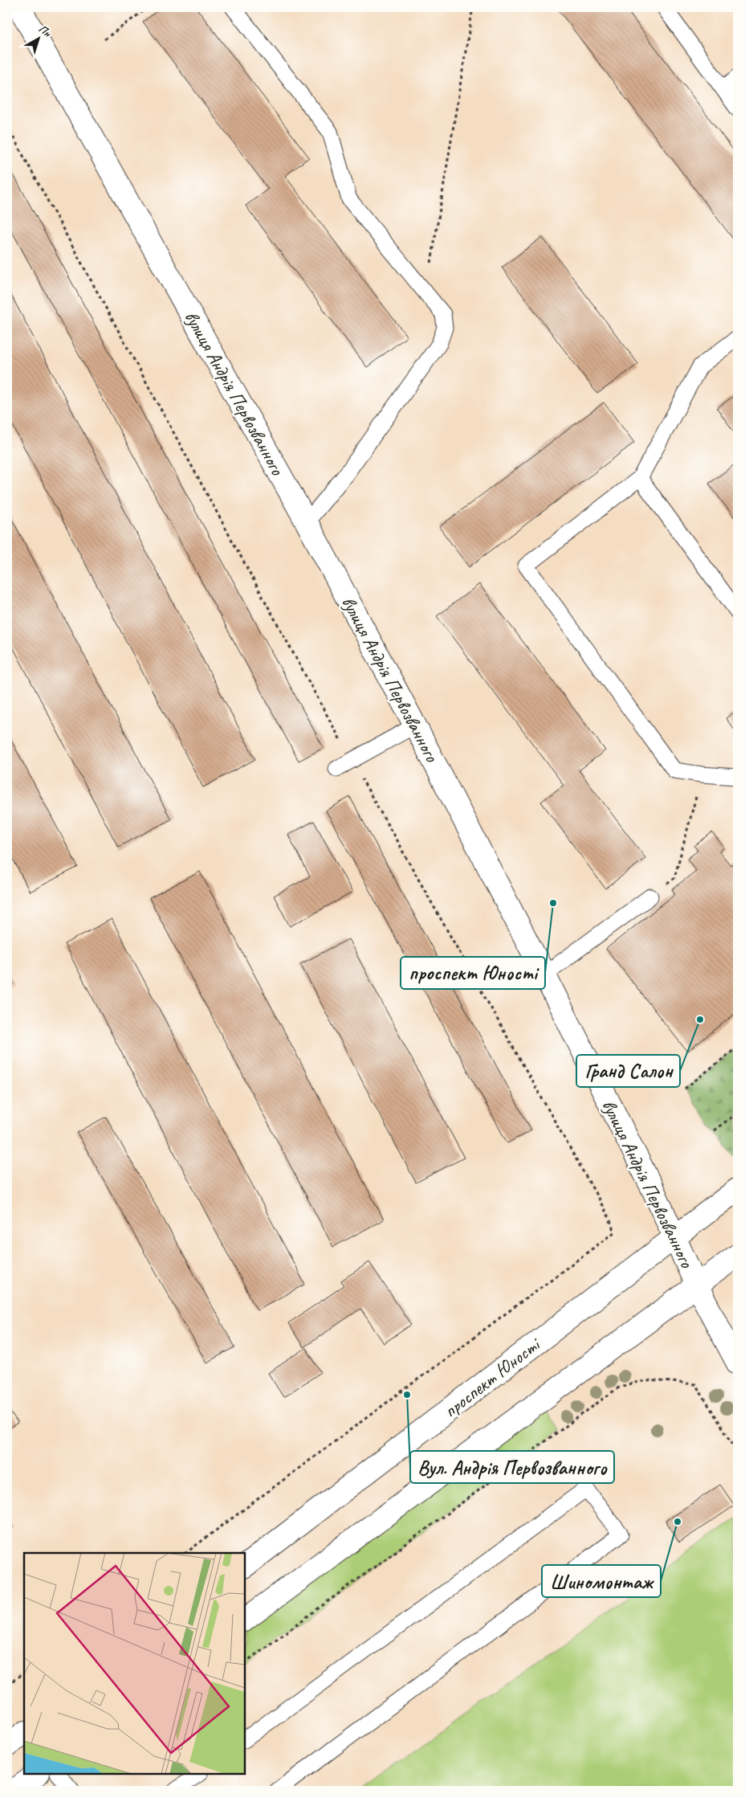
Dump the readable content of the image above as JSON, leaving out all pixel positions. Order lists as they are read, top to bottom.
{
  "streets": {
    "street": ["вулиця Андрія Первозванного", "проспект Юності"]
  },
  "crossings": [
    ["вулиця Андрія Первозванного", "проспект Юності"]
  ],
  "places": [
    "проспект Юності",
    "Гранд Салон",
    "Вул. Андрія Первозванного",
    "Шиномонтаж"
  ],
  "north": "top right"
}
